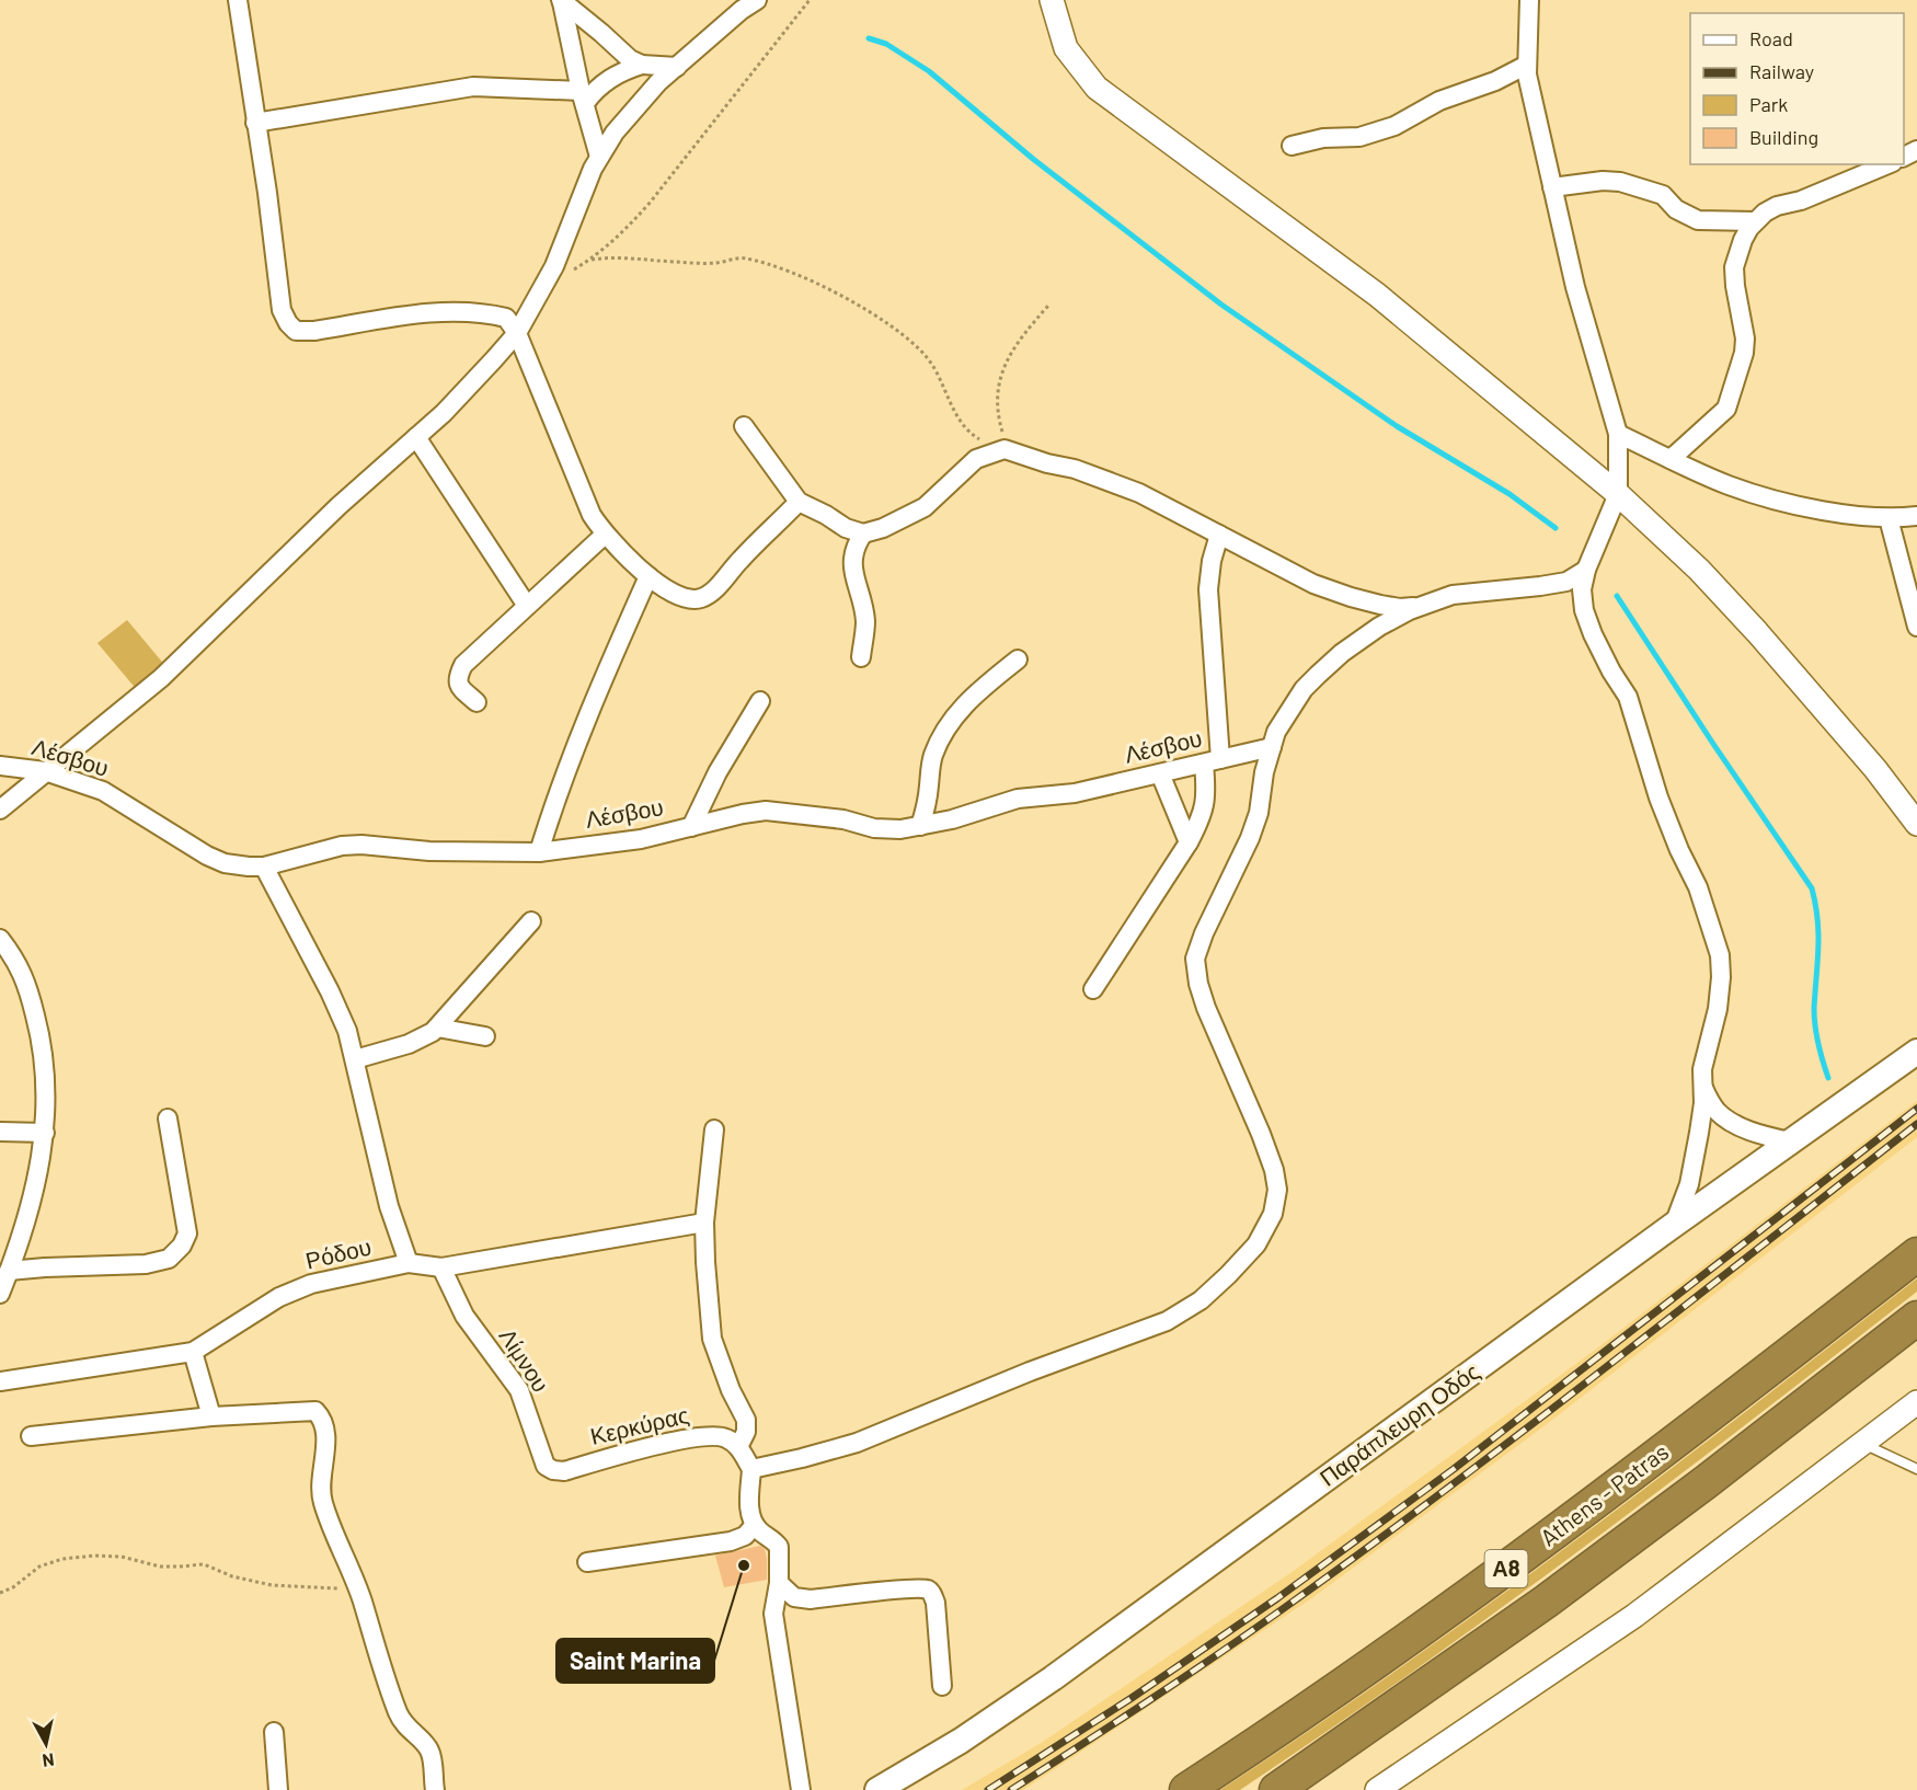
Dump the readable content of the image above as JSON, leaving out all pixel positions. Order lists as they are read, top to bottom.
{
  "streets": {
    "highway": ["Athens - Patras", "Α8"],
    "main road": ["Παράπλευρη Οδός"],
    "street": [
      "Λέσβου",
      "Ρόδου",
      "Λίμνου",
      "Κερκύρας"
    ]
  },
  "crossings": [
    ["Ρόδου", "Λίμνου"],
    ["Λίμνου", "Κερκύρας"]
  ],
  "places": ["Saint Marina"],
  "legend": [
    "Road",
    "Railway",
    "Park",
    "Building"
  ],
  "north": "bottom"
}
